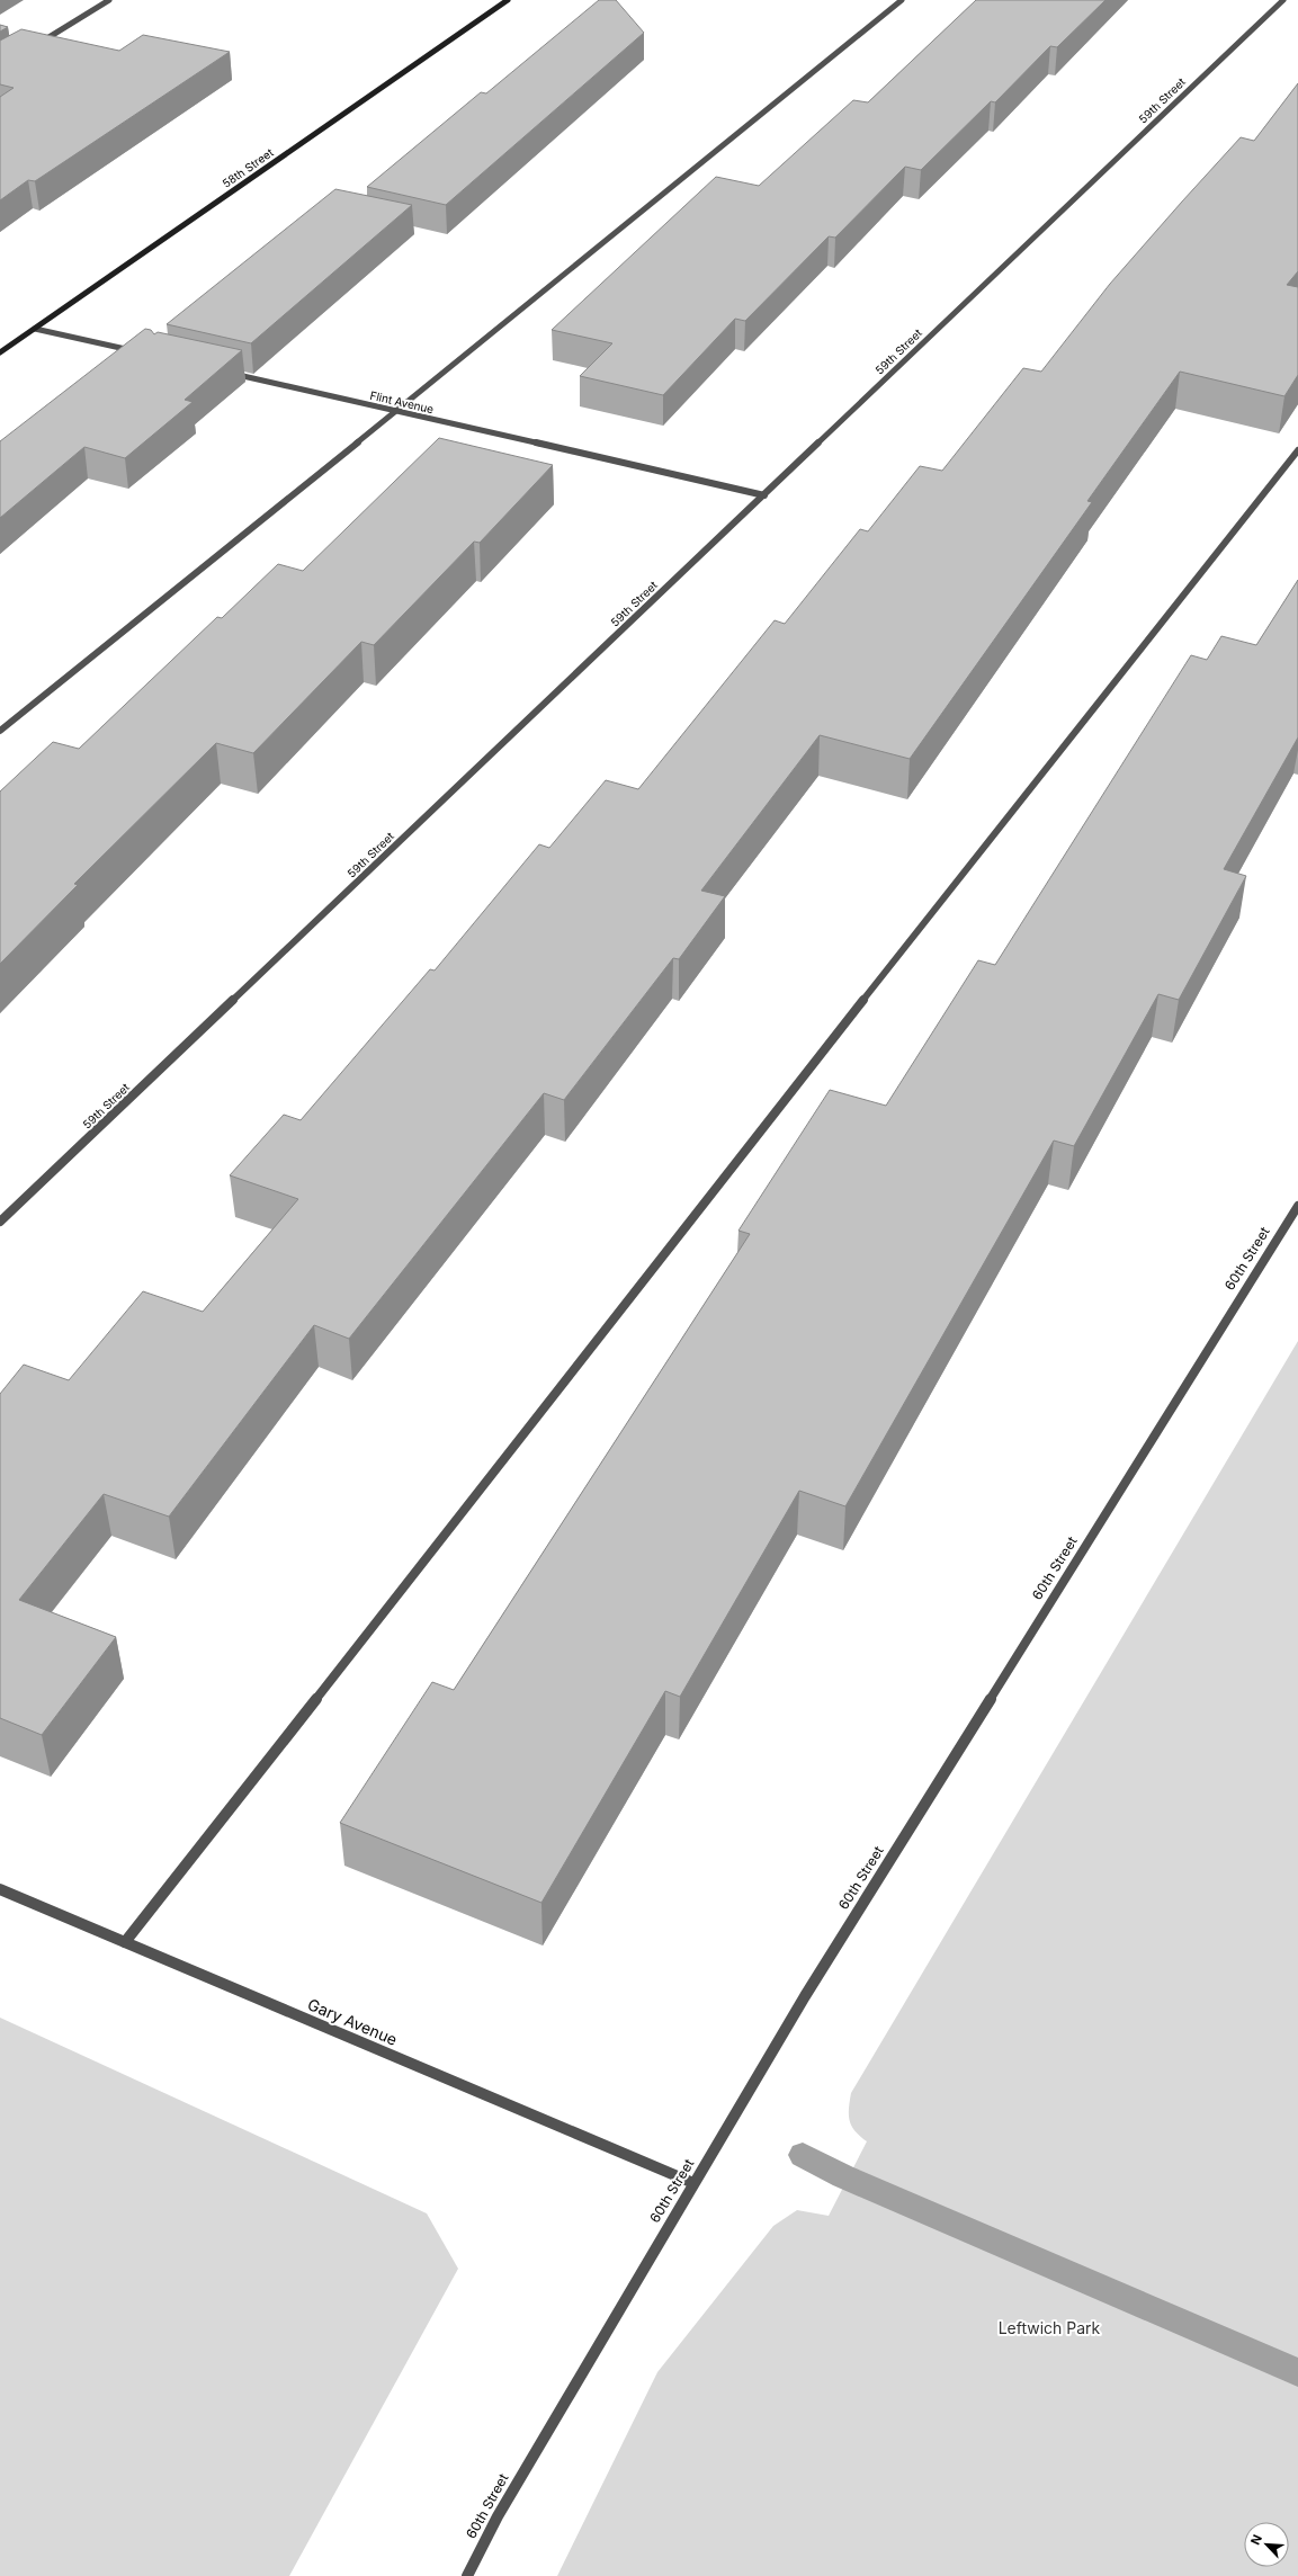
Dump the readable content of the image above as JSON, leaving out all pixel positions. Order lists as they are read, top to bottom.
{
  "streets": {
    "street": [
      "59th Street",
      "58th Street",
      "Flint Avenue",
      "60th Street",
      "Gary Avenue"
    ]
  },
  "crossings": [
    ["59th Street", "Flint Avenue"],
    ["60th Street", "Gary Avenue"]
  ],
  "parks": ["Leftwich Park"],
  "north": "top left"
}
